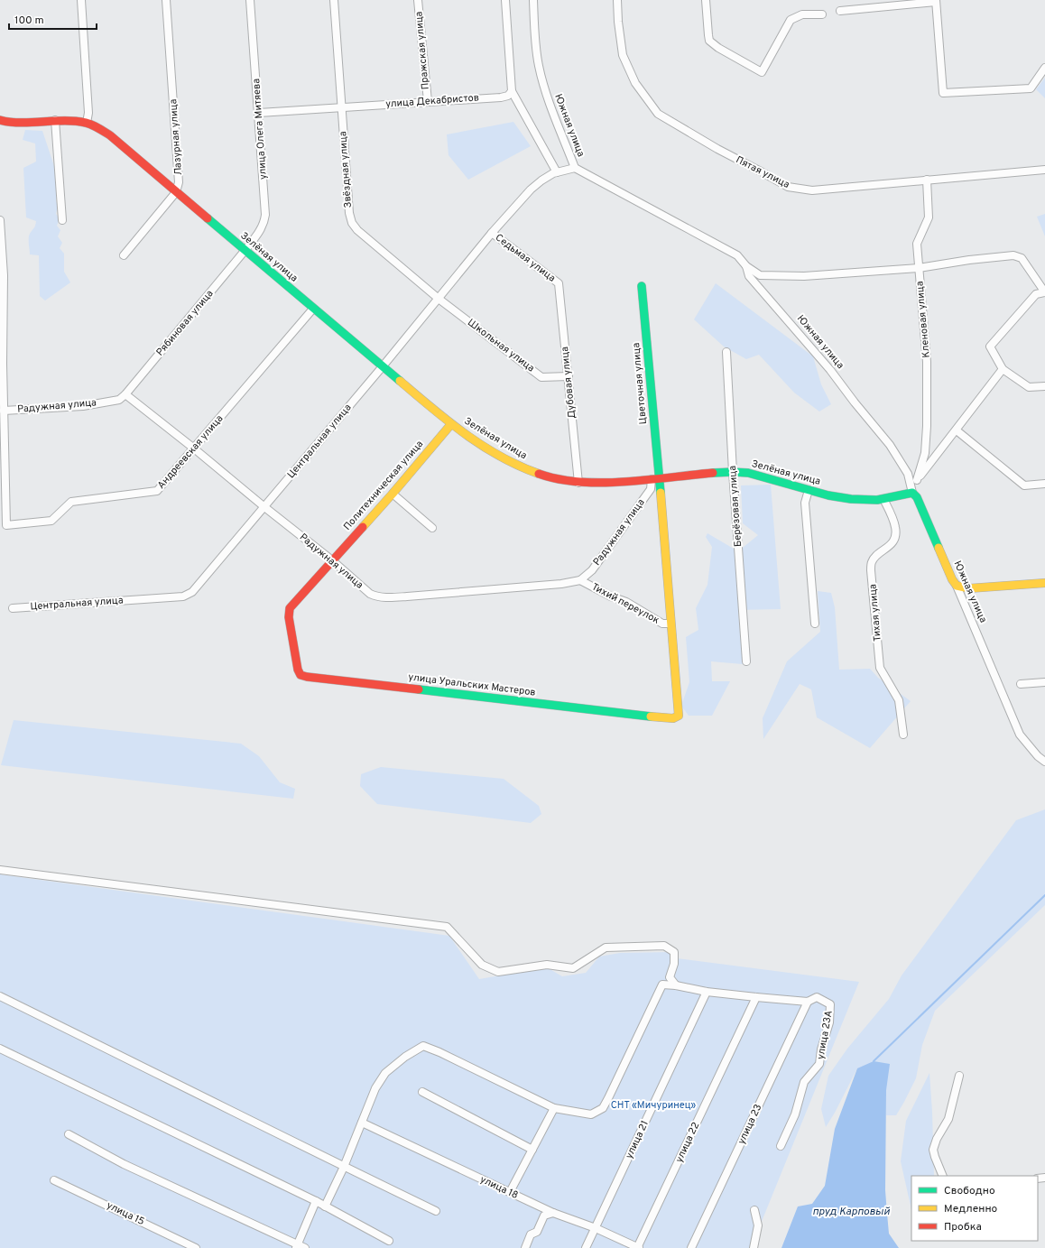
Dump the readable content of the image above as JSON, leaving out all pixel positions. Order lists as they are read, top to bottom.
{
  "streets": {
    "street": [
      "Пражская улица",
      "улица Декабристов",
      "Южная улица",
      "улица Олега Митяева",
      "Лазурная улица",
      "Звёздная улица",
      "Пятая улица",
      "Зелёная улица",
      "Седьмая улица",
      "Кленовая улица",
      "Рябиновая улица",
      "Школьная улица",
      "Дубовая улица",
      "Цветочная улица",
      "Радужная улица",
      "Центральная улица",
      "Андреевская улица",
      "Политехническая улица",
      "Берёзовая улица",
      "Тихий переулок",
      "Тихая улица",
      "улица Уральских Мастеров",
      "улица 23А",
      "улица 23",
      "улица 21",
      "улица 22",
      "улица 18",
      "улица 15"
    ]
  },
  "crossings": [
    ["Пражская улица", "улица Декабристов"],
    ["улица Декабристов", "улица Олега Митяева"],
    ["улица Декабристов", "Звёздная улица"],
    ["Южная улица", "Зелёная улица"],
    ["Южная улица", "Кленовая улица"],
    ["Южная улица", "Центральная улица"],
    ["улица Олега Митяева", "Зелёная улица"],
    ["улица Олега Митяева", "Рябиновая улица"],
    ["Лазурная улица", "Зелёная улица"],
    ["Звёздная улица", "Школьная улица"],
    ["Звёздная улица", "Центральная улица"],
    ["Зелёная улица", "Рябиновая улица"],
    ["Зелёная улица", "Дубовая улица"],
    ["Зелёная улица", "Цветочная улица"],
    ["Зелёная улица", "Радужная улица"],
    ["Зелёная улица", "Центральная улица"],
    ["Зелёная улица", "Андреевская улица"],
    ["Зелёная улица", "Политехническая улица"],
    ["Зелёная улица", "Берёзовая улица"],
    ["Зелёная улица", "Тихая улица"],
    ["Седьмая улица", "Дубовая улица"],
    ["Седьмая улица", "Центральная улица"],
    ["Рябиновая улица", "Радужная улица"],
    ["Школьная улица", "Дубовая улица"],
    ["Школьная улица", "Центральная улица"],
    ["Цветочная улица", "Радужная улица"],
    ["Цветочная улица", "Тихий переулок"],
    ["Цветочная улица", "улица Уральских Мастеров"],
    ["Радужная улица", "Центральная улица"],
    ["Радужная улица", "Андреевская улица"],
    ["Радужная улица", "Политехническая улица"],
    ["Радужная улица", "Тихий переулок"],
    ["Радужная улица", "улица Уральских Мастеров"],
    ["Политехническая улица", "улица Уральских Мастеров"],
    ["Тихий переулок", "улица Уральских Мастеров"],
    ["улица 23А", "улица 23"],
    ["улица 21", "улица 18"],
    ["улица 22", "улица 18"]
  ],
  "water": ["пруд Карповый"],
  "parks": ["СНТ «Мичуринец»"],
  "legend": ["Свободно", "Медленно", "Пробка"],
  "scale_bar": "100 m"
}
